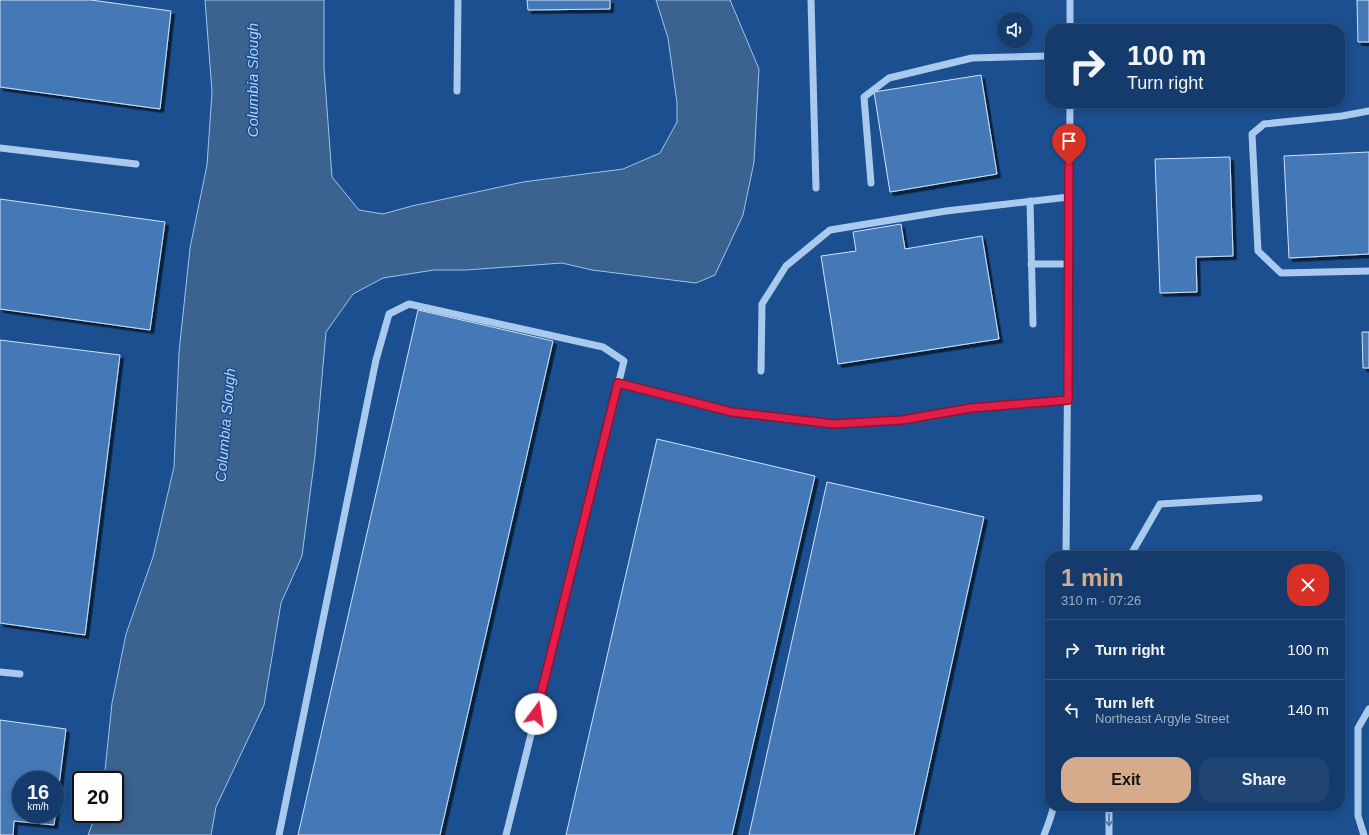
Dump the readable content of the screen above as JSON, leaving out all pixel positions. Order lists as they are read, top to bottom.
{
  "water": ["Columbia Slough"],
  "page": {
    "turn": ["100 m", "Turn right"],
    "heading": ["1 min", "310 m · 07:26"],
    "list": [
      {
        "name": "Turn right",
        "value": "100 m"
      },
      {
        "name": "Turn left",
        "note": "Northeast Argyle Street",
        "value": "140 m"
      }
    ],
    "buttons": ["Exit", "Share"],
    "speed": "16 km/h",
    "limit": "20"
  }
}
